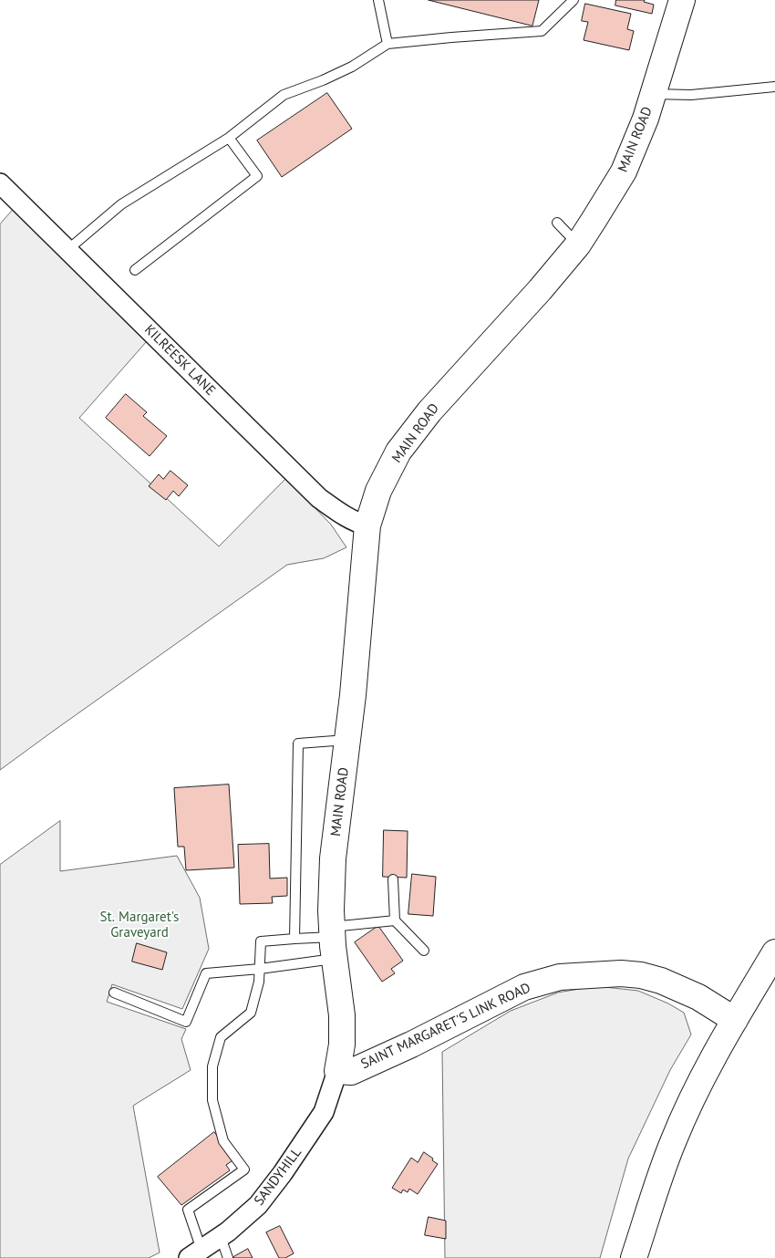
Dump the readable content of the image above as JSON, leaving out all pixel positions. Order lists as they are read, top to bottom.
{
  "streets": {
    "main road": ["MAIN ROAD", "SAINT MARGARET'S LINK ROAD"],
    "street": ["KILREESK LANE", "SANDYHILL"]
  },
  "crossings": [
    ["MAIN ROAD", "KILREESK LANE"],
    ["MAIN ROAD", "SAINT MARGARET'S LINK ROAD"],
    ["MAIN ROAD", "SANDYHILL"],
    ["SAINT MARGARET'S LINK ROAD", "SANDYHILL"]
  ],
  "parks": ["St. Margaret's Graveyard"]
}
